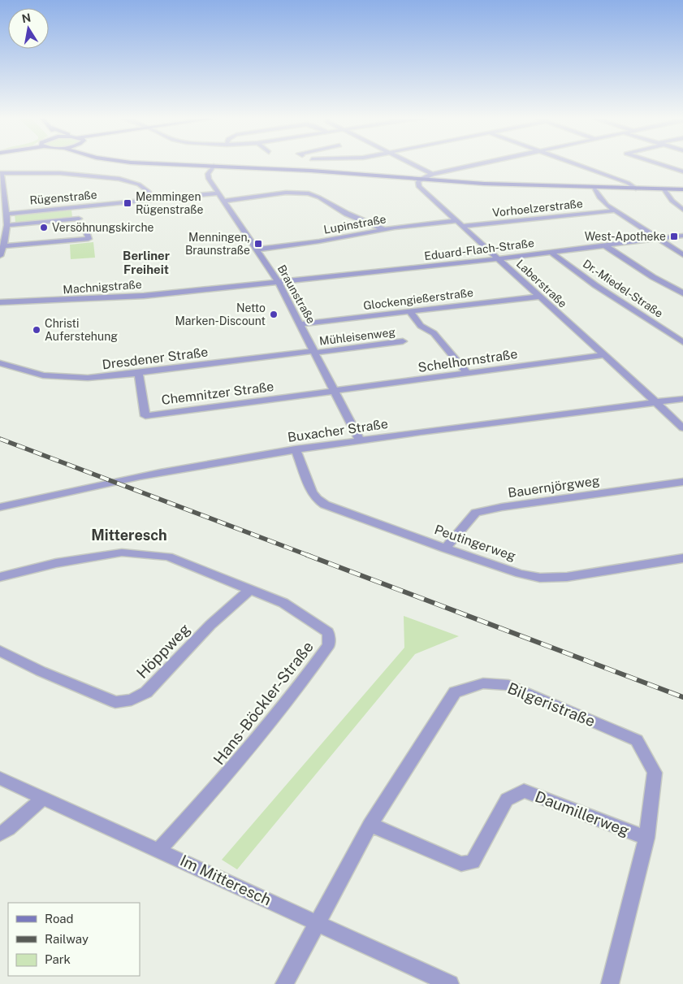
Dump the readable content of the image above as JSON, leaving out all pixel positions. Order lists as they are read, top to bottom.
{
  "streets": {
    "street": [
      "Rügenstraße",
      "Vorhoelzerstraße",
      "Lupinstraße",
      "Eduard-Flach-Straße",
      "Laberstraße",
      "Machnigstraße",
      "Dr.-Miedel-Straße",
      "Braunstraße",
      "Glockengießerstraße",
      "Mühleisenweg",
      "Dresdener Straße",
      "Schelhornstraße",
      "Chemnitzer Straße",
      "Buxacher Straße",
      "Bauernjörgweg",
      "Peutingerweg",
      "Höppweg",
      "Hans-Böckler-Straße",
      "Bilgeristraße",
      "Daumillerweg",
      "Im Mitteresch"
    ]
  },
  "crossings": [
    ["Rügenstraße", "Braunstraße"],
    ["Vorhoelzerstraße", "Lupinstraße"],
    ["Vorhoelzerstraße", "Laberstraße"],
    ["Lupinstraße", "Laberstraße"],
    ["Lupinstraße", "Braunstraße"],
    ["Eduard-Flach-Straße", "Laberstraße"],
    ["Eduard-Flach-Straße", "Machnigstraße"],
    ["Eduard-Flach-Straße", "Dr.-Miedel-Straße"],
    ["Eduard-Flach-Straße", "Braunstraße"],
    ["Laberstraße", "Glockengießerstraße"],
    ["Laberstraße", "Schelhornstraße"],
    ["Laberstraße", "Buxacher Straße"],
    ["Machnigstraße", "Braunstraße"],
    ["Braunstraße", "Glockengießerstraße"],
    ["Braunstraße", "Mühleisenweg"],
    ["Braunstraße", "Dresdener Straße"],
    ["Braunstraße", "Schelhornstraße"],
    ["Braunstraße", "Chemnitzer Straße"],
    ["Braunstraße", "Buxacher Straße"],
    ["Mühleisenweg", "Dresdener Straße"],
    ["Dresdener Straße", "Chemnitzer Straße"],
    ["Schelhornstraße", "Chemnitzer Straße"],
    ["Buxacher Straße", "Peutingerweg"],
    ["Bauernjörgweg", "Peutingerweg"],
    ["Höppweg", "Hans-Böckler-Straße"],
    ["Hans-Böckler-Straße", "Im Mitteresch"],
    ["Bilgeristraße", "Daumillerweg"],
    ["Bilgeristraße", "Im Mitteresch"]
  ],
  "districts": ["Berliner Freiheit", "Mitteresch"],
  "places": {
    "transit": ["Memmingen Rügenstraße", "West-Apotheke", "Menningen, Braunstraße"],
    "other": ["Versöhnungskirche", "Netto Marken-Discount", "Christi Auferstehung"]
  },
  "legend": ["Road", "Railway", "Park"],
  "north": "top"
}
